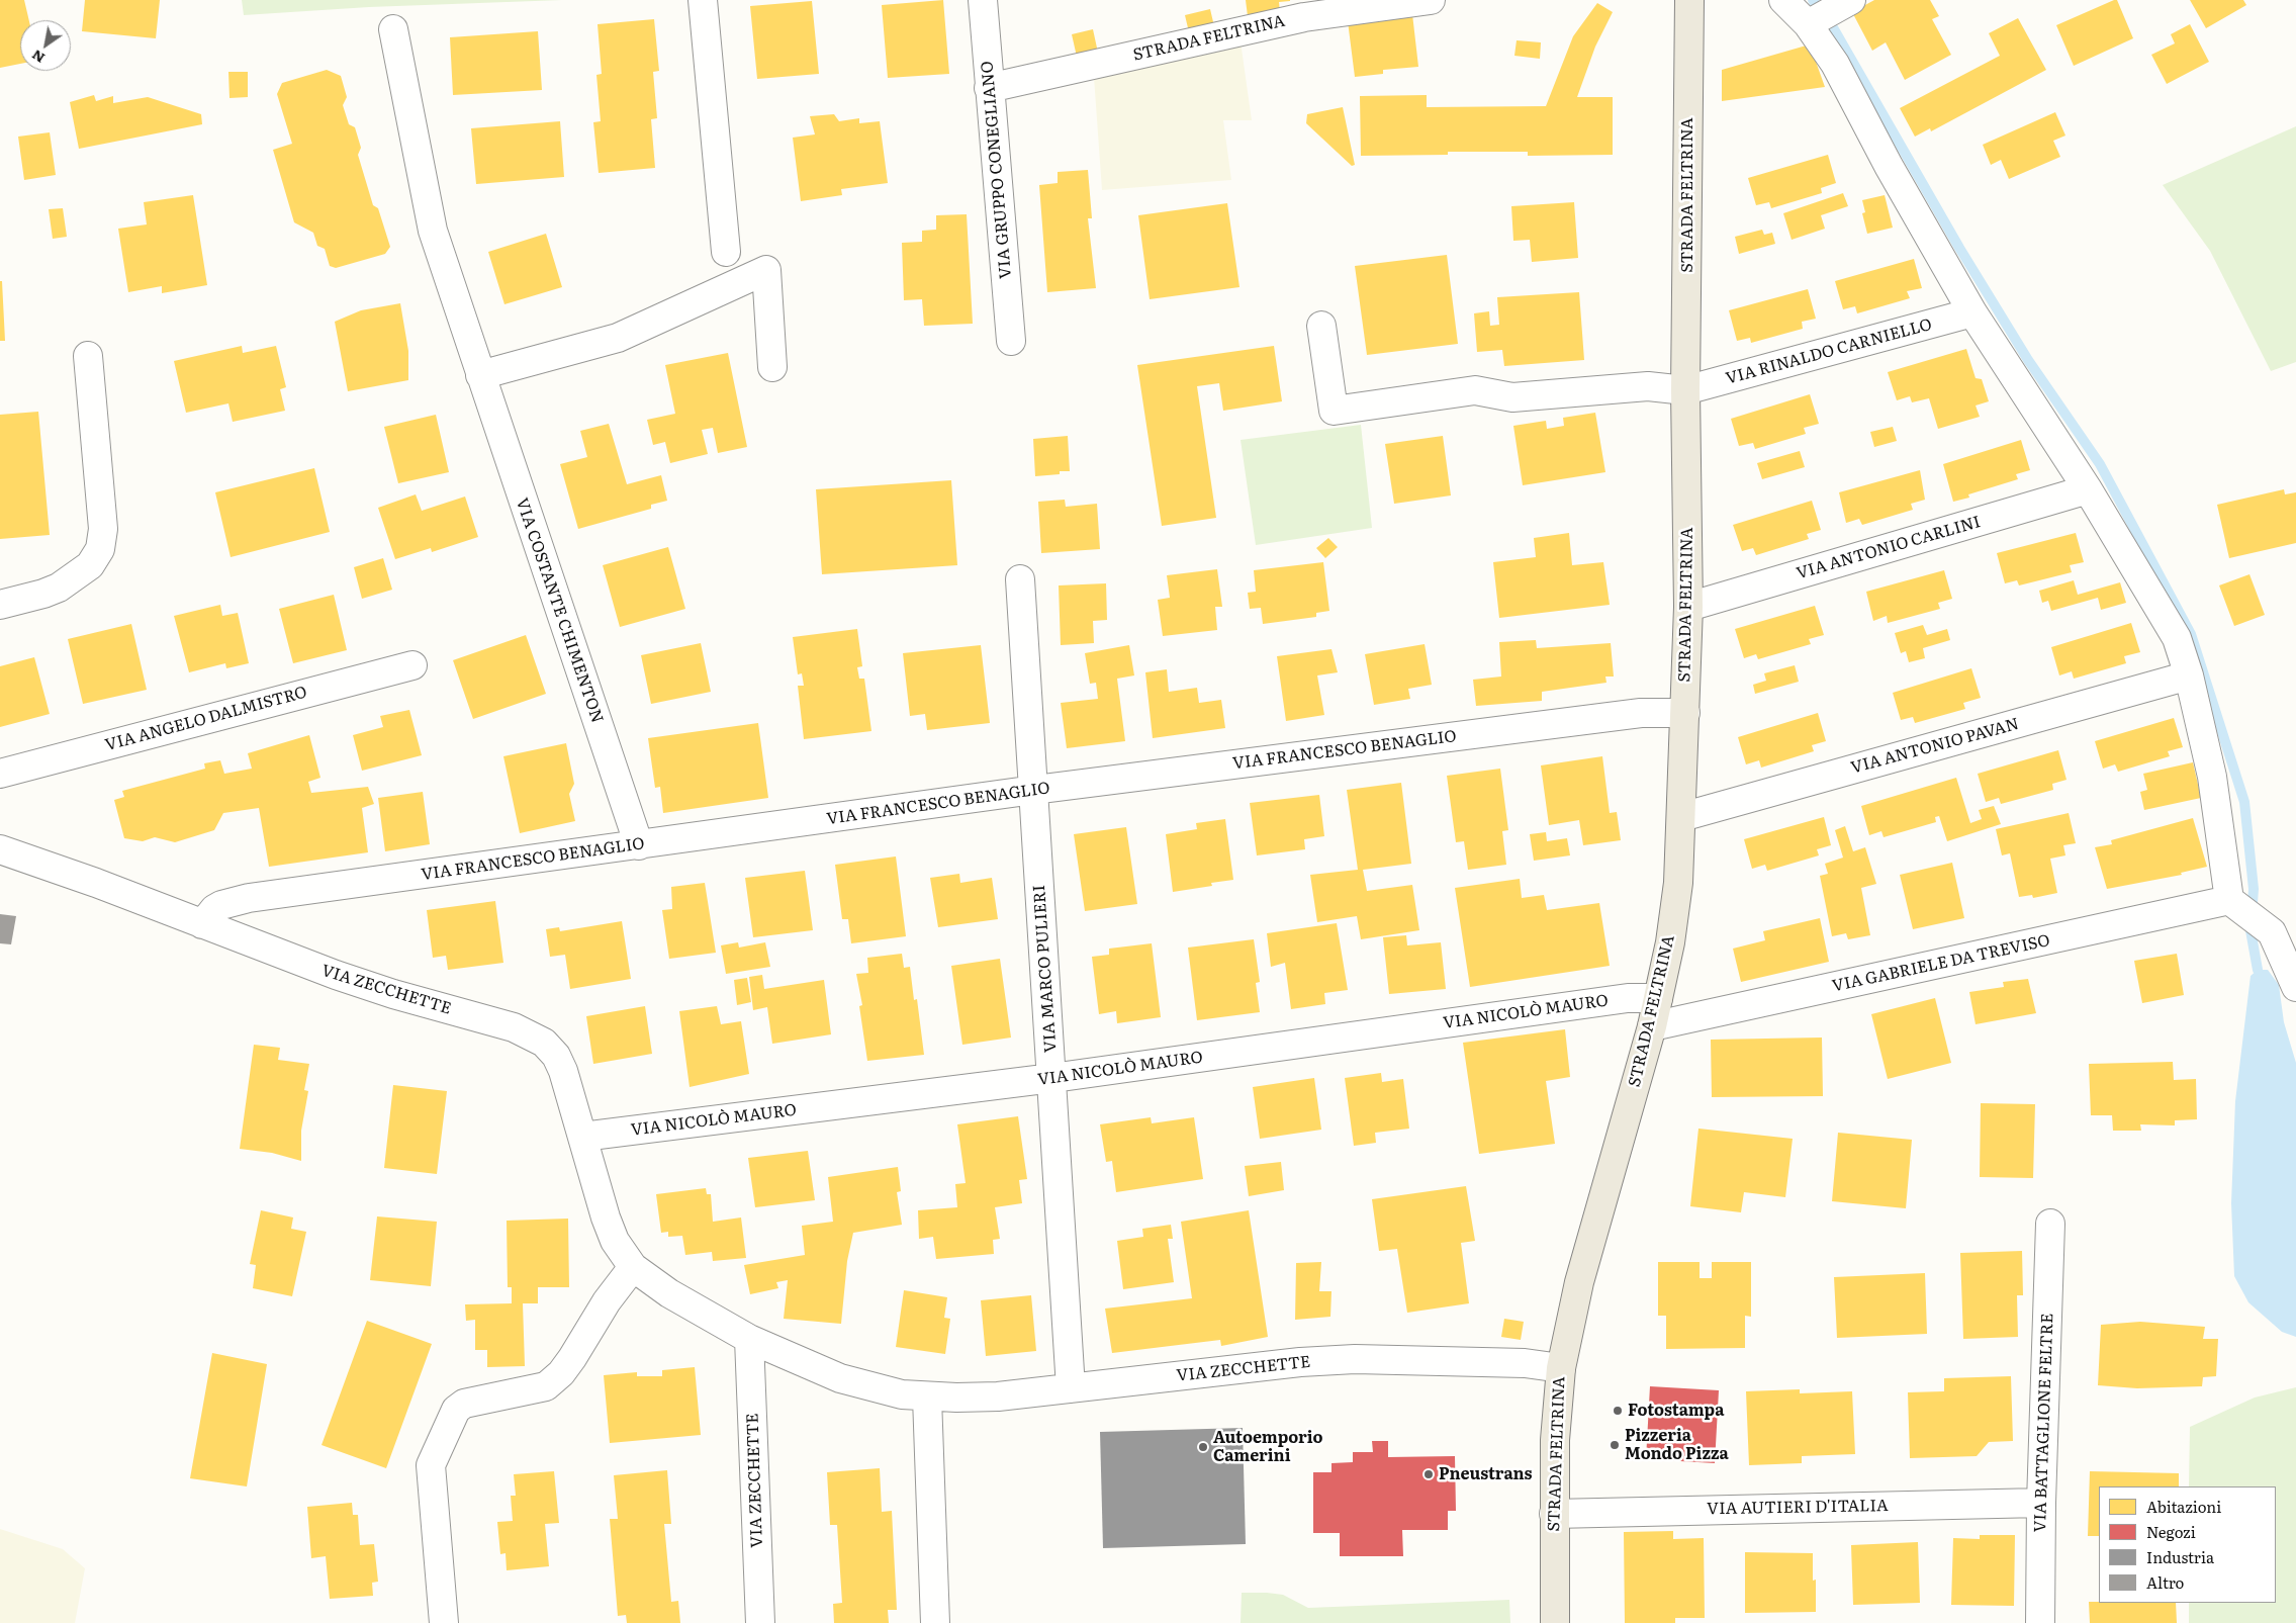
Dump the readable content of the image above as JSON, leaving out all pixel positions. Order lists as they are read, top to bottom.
{
  "streets": {
    "main road": ["STRADA FELTRINA"],
    "street": [
      "VIA GRUPPO CONEGLIANO",
      "VIA RINALDO CARNIELLO",
      "VIA ANTONIO CARLINI",
      "VIA COSTANTE CHIMENTON",
      "VIA ANGELO DALMISTRO",
      "VIA ANTONIO PAVAN",
      "VIA FRANCESCO BENAGLIO",
      "VIA GABRIELE DA TREVISO",
      "VIA MARCO PULIERI",
      "VIA ZECCHETTE",
      "VIA NICOLÒ MAURO",
      "VIA BATTAGLIONE FELTRE",
      "VIA AUTIERI D'ITALIA"
    ]
  },
  "crossings": [
    ["STRADA FELTRINA", "VIA GRUPPO CONEGLIANO"],
    ["STRADA FELTRINA", "VIA RINALDO CARNIELLO"],
    ["STRADA FELTRINA", "VIA ANTONIO CARLINI"],
    ["STRADA FELTRINA", "VIA ANTONIO PAVAN"],
    ["STRADA FELTRINA", "VIA FRANCESCO BENAGLIO"],
    ["STRADA FELTRINA", "VIA GABRIELE DA TREVISO"],
    ["STRADA FELTRINA", "VIA ZECCHETTE"],
    ["STRADA FELTRINA", "VIA NICOLÒ MAURO"],
    ["STRADA FELTRINA", "VIA AUTIERI D'ITALIA"],
    ["VIA COSTANTE CHIMENTON", "VIA FRANCESCO BENAGLIO"],
    ["VIA FRANCESCO BENAGLIO", "VIA MARCO PULIERI"],
    ["VIA FRANCESCO BENAGLIO", "VIA ZECCHETTE"],
    ["VIA MARCO PULIERI", "VIA ZECCHETTE"],
    ["VIA MARCO PULIERI", "VIA NICOLÒ MAURO"],
    ["VIA ZECCHETTE", "VIA NICOLÒ MAURO"],
    ["VIA BATTAGLIONE FELTRE", "VIA AUTIERI D'ITALIA"]
  ],
  "places": [
    "Fotostampa",
    "Pizzeria Mondo Pizza",
    "Autoemporio Camerini",
    "Pneustrans"
  ],
  "legend": [
    "Abitazioni",
    "Negozi",
    "Industria",
    "Altro"
  ],
  "north": "bottom left"
}
